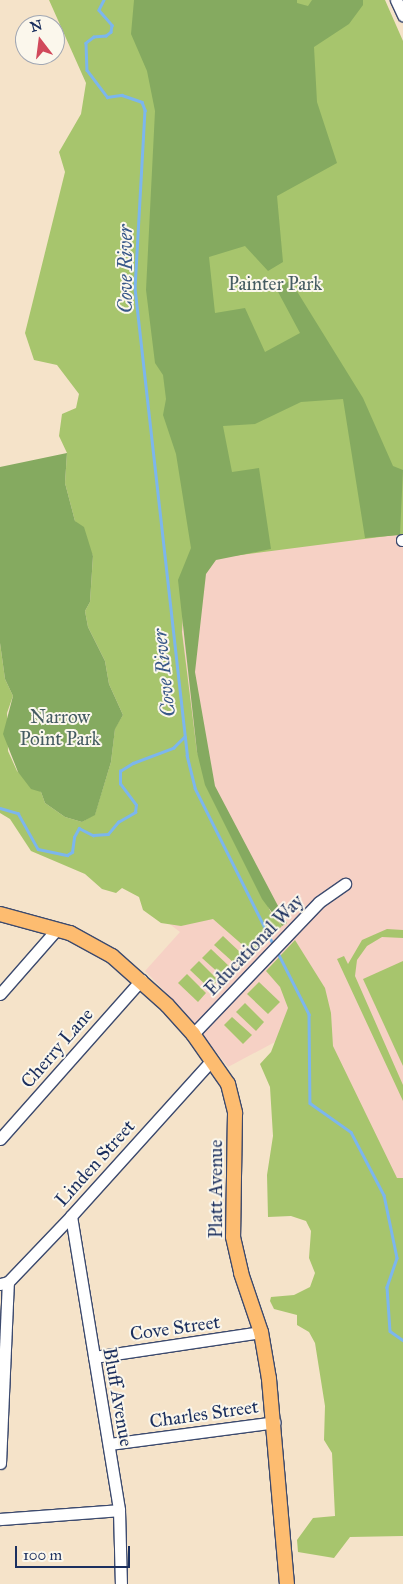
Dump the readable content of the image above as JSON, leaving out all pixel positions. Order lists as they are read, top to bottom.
{
  "streets": {
    "main road": ["Platt Avenue"],
    "street": [
      "Educational Way",
      "Cherry Lane",
      "Linden Street",
      "Cove Street",
      "Bluff Avenue",
      "Charles Street"
    ]
  },
  "crossings": [
    ["Educational Way", "Platt Avenue"],
    ["Cherry Lane", "Platt Avenue"],
    ["Linden Street", "Platt Avenue"],
    ["Linden Street", "Bluff Avenue"],
    ["Platt Avenue", "Cove Street"],
    ["Platt Avenue", "Charles Street"],
    ["Cove Street", "Bluff Avenue"],
    ["Bluff Avenue", "Charles Street"]
  ],
  "water": ["Cove River"],
  "parks": ["Painter Park", "Narrow Point Park"],
  "scale_bar": "100 m",
  "north": "top"
}
